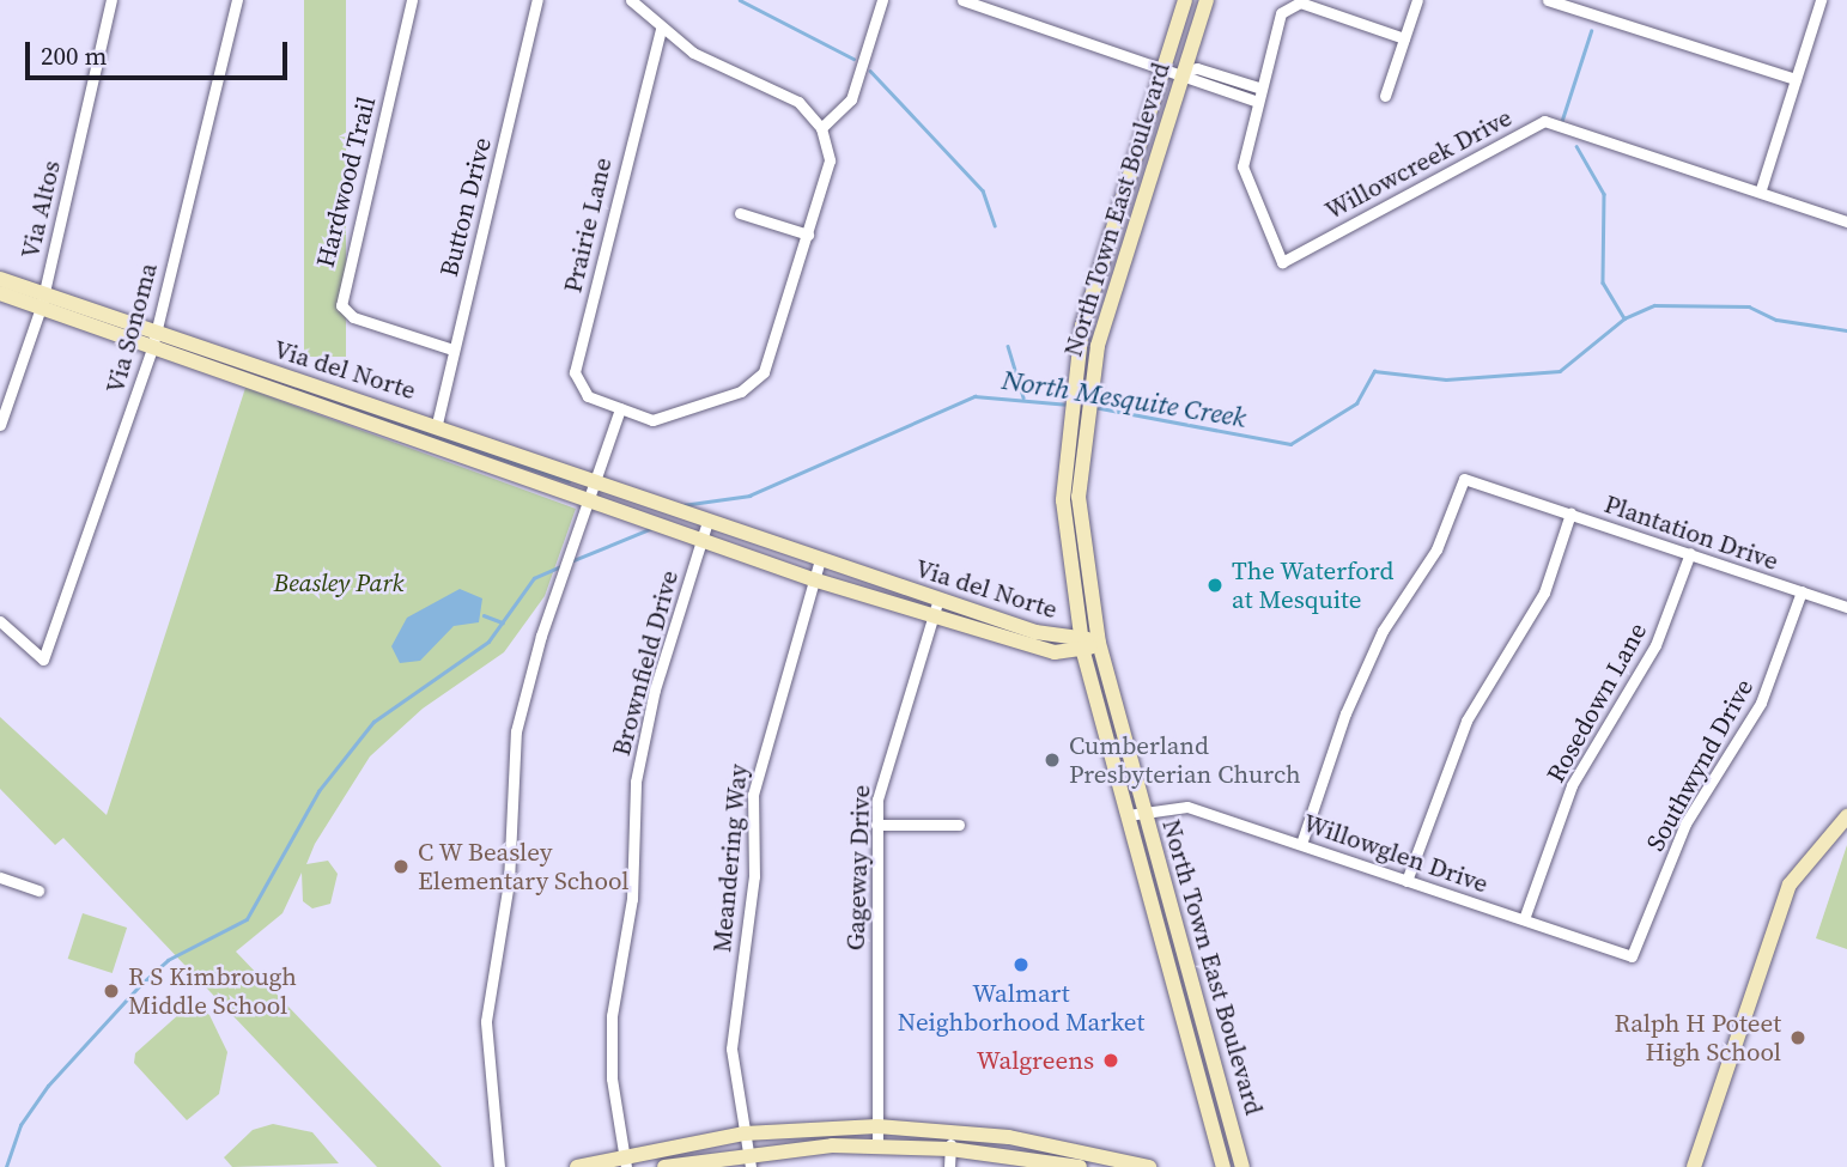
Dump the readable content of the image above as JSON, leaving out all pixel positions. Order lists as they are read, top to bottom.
{
  "streets": {
    "main road": ["North Town East Boulevard", "Via del Norte"],
    "street": [
      "Willowcreek Drive",
      "Hardwood Trail",
      "Button Drive",
      "Via Altos",
      "Prairie Lane",
      "Via Sonoma",
      "Plantation Drive",
      "Brownfield Drive",
      "Rosedown Lane",
      "Southwynd Drive",
      "Willowglen Drive",
      "Meandering Way",
      "Gageway Drive"
    ]
  },
  "crossings": [
    ["Hardwood Trail", "Button Drive"],
    ["Button Drive", "Via del Norte"],
    ["Via Altos", "Via del Norte"],
    ["North Town East Boulevard", "Via del Norte"],
    ["North Town East Boulevard", "Willowglen Drive"],
    ["Via Sonoma", "Via del Norte"],
    ["Via del Norte", "Brownfield Drive"],
    ["Via del Norte", "Meandering Way"],
    ["Via del Norte", "Gageway Drive"],
    ["Plantation Drive", "Rosedown Lane"],
    ["Plantation Drive", "Southwynd Drive"],
    ["Plantation Drive", "Willowglen Drive"],
    ["Rosedown Lane", "Willowglen Drive"],
    ["Southwynd Drive", "Willowglen Drive"]
  ],
  "water": ["North Mesquite Creek"],
  "parks": ["Beasley Park"],
  "places": [
    "The Waterford at Mesquite",
    "Cumberland Presbyterian Church",
    "C W Beasley Elementary School",
    "Walmart Neighborhood Market",
    "R S Kimbrough Middle School",
    "Ralph H Poteet High School",
    "Walgreens"
  ],
  "scale_bar": "200 m"
}
